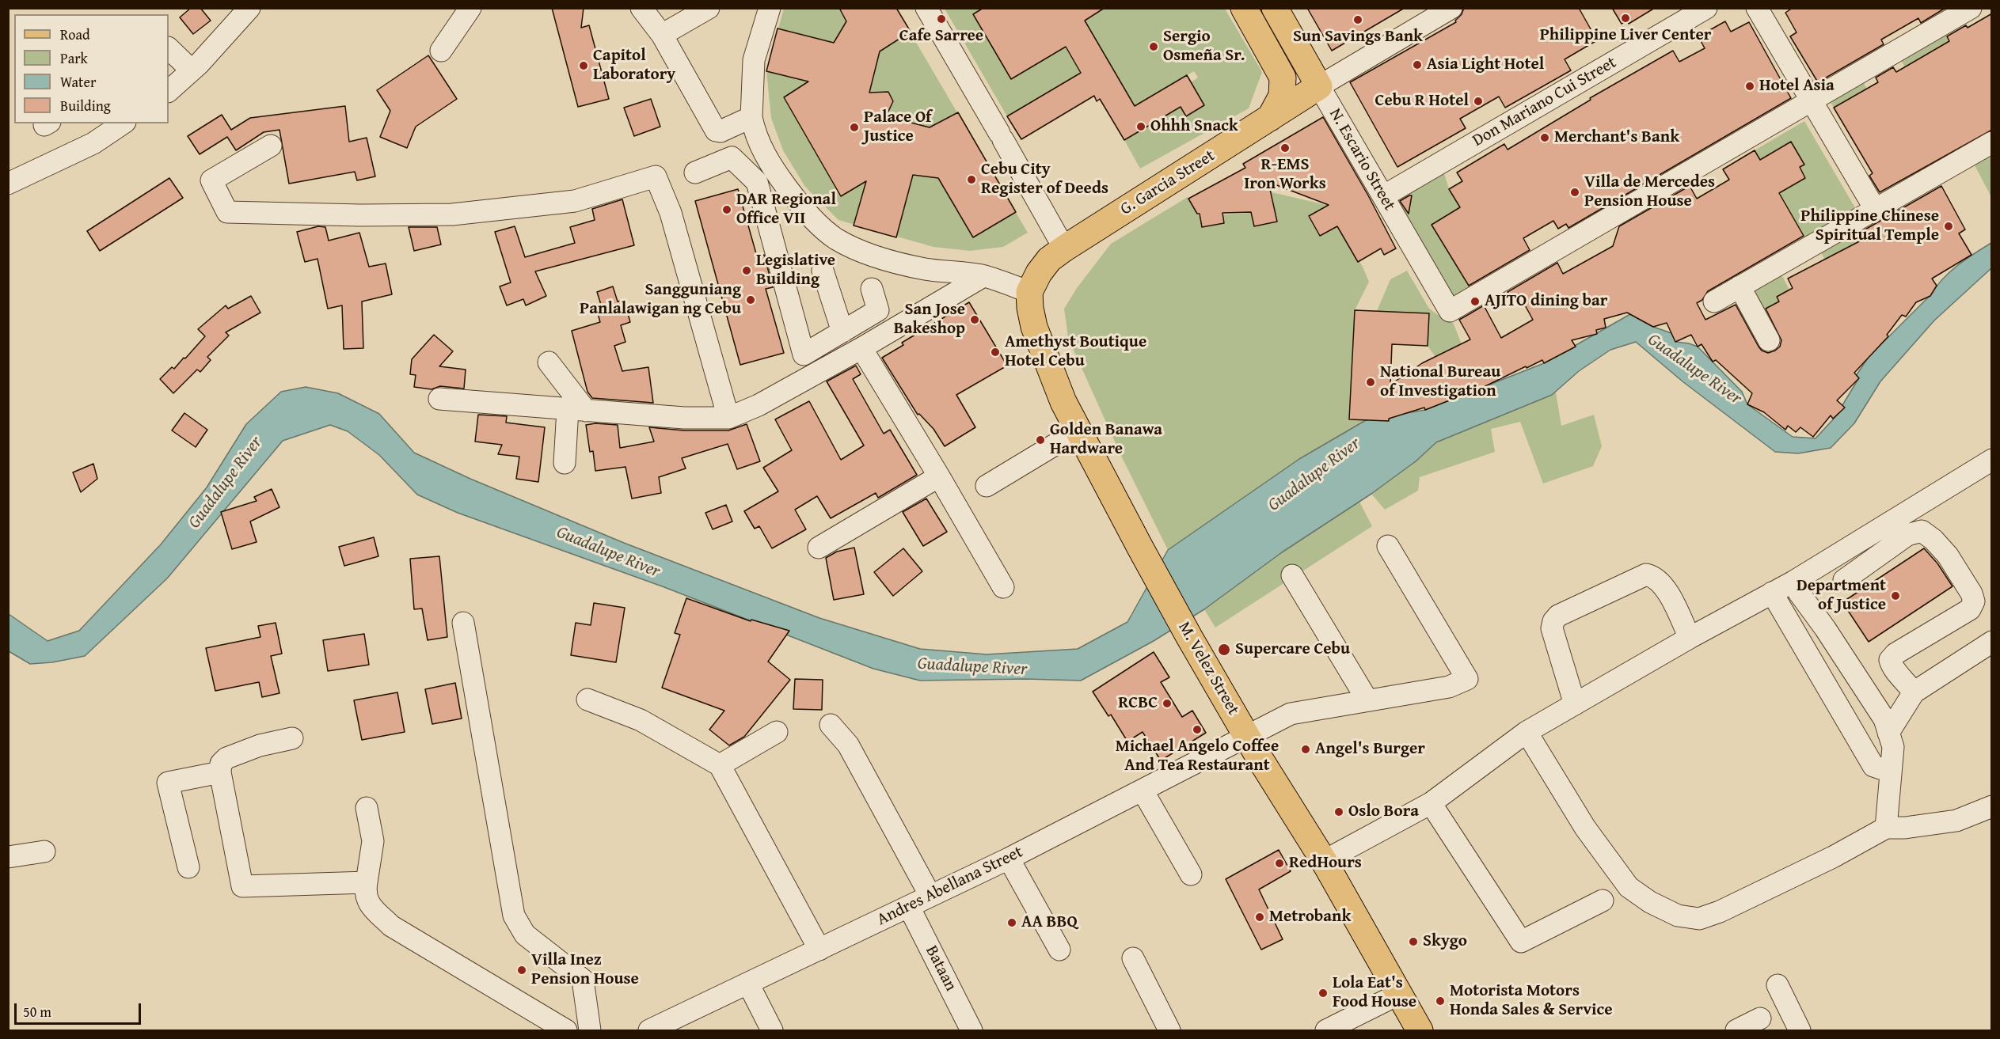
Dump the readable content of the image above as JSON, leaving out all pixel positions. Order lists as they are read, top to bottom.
{
  "streets": {
    "main road": ["N. Escario Street", "G. Garcia Street", "M. Velez Street"],
    "street": ["Don Mariano Cui Street", "Andres Abellana Street", "Bataan"]
  },
  "crossings": [
    ["Don Mariano Cui Street", "N. Escario Street"],
    ["N. Escario Street", "G. Garcia Street"],
    ["G. Garcia Street", "M. Velez Street"],
    ["M. Velez Street", "Andres Abellana Street"],
    ["Andres Abellana Street", "Bataan"]
  ],
  "water": ["Guadalupe River"],
  "places": [
    "Philippine Liver Center",
    "Cafe Sarree",
    "Sun Savings Bank",
    "Sergio Osmeña Sr.",
    "Asia Light Hotel",
    "Capitol Laboratory",
    "Hotel Asia",
    "Cebu R Hotel",
    "Ohhh Snack",
    "Palace Of Justice",
    "Merchant's Bank",
    "R-EMS Iron Works",
    "Cebu City Register of Deeds",
    "Villa de Mercedes Pension House",
    "DAR Regional Office VII",
    "Philippine Chinese Spiritual Temple",
    "Legislative Building",
    "Sangguniang Panlalawigan ng Cebu",
    "AJITO dining bar",
    "San Jose Bakeshop",
    "Amethyst Boutique Hotel Cebu",
    "National Bureau of Investigation",
    "Golden Banawa Hardware",
    "Department of Justice",
    "Supercare Cebu",
    "RCBC",
    "Michael Angelo Coffee And Tea Restaurant",
    "Angel's Burger",
    "Oslo Bora",
    "RedHours",
    "Metrobank",
    "AA BBQ",
    "Skygo",
    "Villa Inez Pension House",
    "Lola Eat's Food House",
    "Motorista Motors Honda Sales & Service"
  ],
  "legend": [
    "Road",
    "Park",
    "Water",
    "Building"
  ],
  "scale_bar": "50 m"
}
